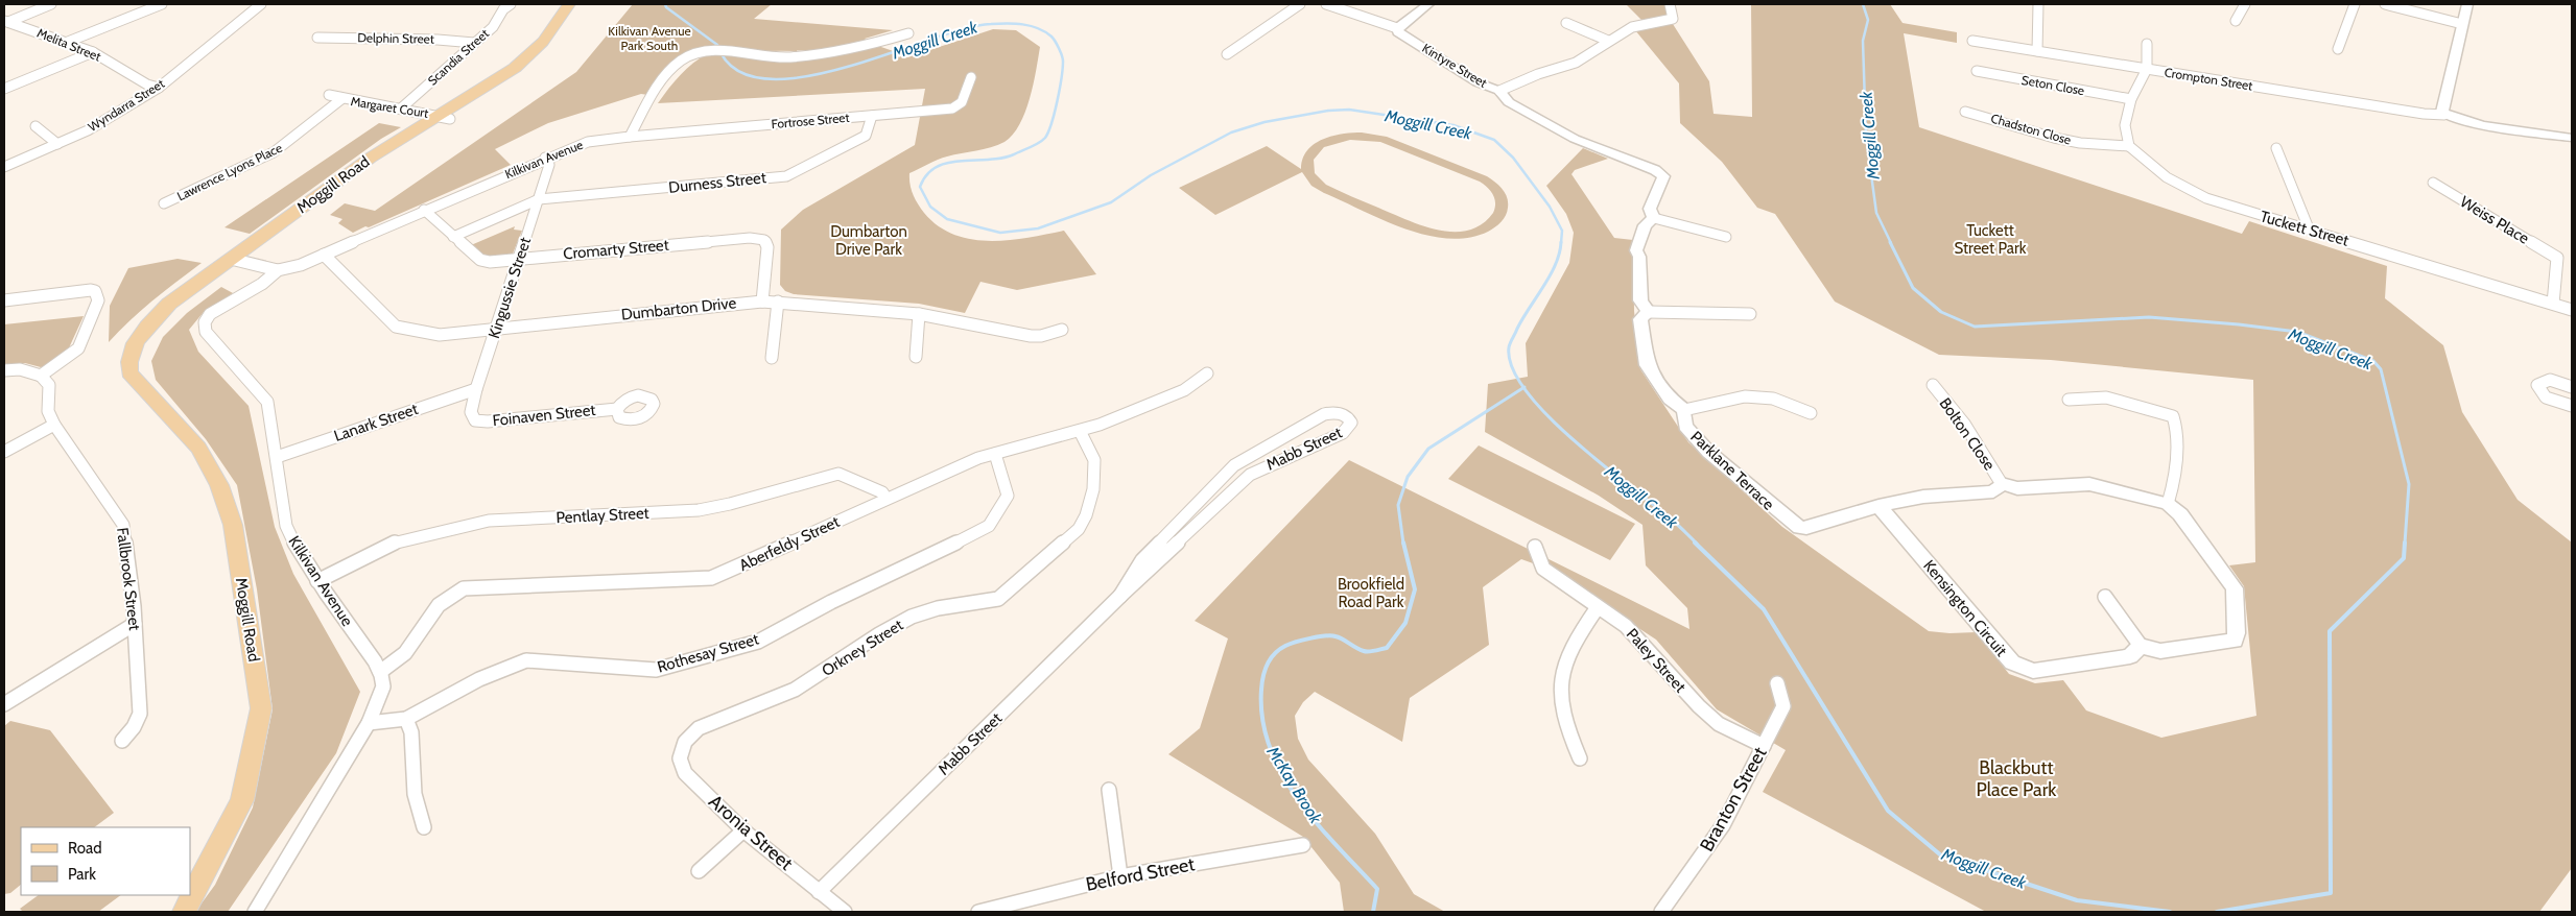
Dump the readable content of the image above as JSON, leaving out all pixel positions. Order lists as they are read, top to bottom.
{
  "streets": {
    "main road": ["Moggill Road"],
    "street": [
      "Delphin Street",
      "Melita Street",
      "Scandia Street",
      "Kintyre Street",
      "Crompton Street",
      "Seton Close",
      "Wyndarra Street",
      "Margaret Court",
      "Fortrose Street",
      "Chadston Close",
      "Kilkivan Avenue",
      "Lawrence Lyons Place",
      "Durness Street",
      "Weiss Place",
      "Tuckett Street",
      "Cromarty Street",
      "Kingussie Street",
      "Dumbarton Drive",
      "Foinaven Street",
      "Lanark Street",
      "Bolton Close",
      "Mabb Street",
      "Parklane Terrace",
      "Pentlay Street",
      "Aberfeldy Street",
      "Fallbrook Street",
      "Kensington Circuit",
      "Orkney Street",
      "Rothesay Street",
      "Paley Street",
      "Branton Street",
      "Aronia Street",
      "Belford Street"
    ]
  },
  "crossings": [
    ["Delphin Street", "Scandia Street"],
    ["Melita Street", "Wyndarra Street"],
    ["Scandia Street", "Margaret Court"],
    ["Margaret Court", "Lawrence Lyons Place"],
    ["Margaret Court", "Moggill Road"],
    ["Fortrose Street", "Kilkivan Avenue"],
    ["Fortrose Street", "Durness Street"],
    ["Chadston Close", "Tuckett Street"],
    ["Kilkivan Avenue", "Moggill Road"],
    ["Kilkivan Avenue", "Cromarty Street"],
    ["Kilkivan Avenue", "Kingussie Street"],
    ["Kilkivan Avenue", "Dumbarton Drive"],
    ["Kilkivan Avenue", "Lanark Street"],
    ["Kilkivan Avenue", "Pentlay Street"],
    ["Kilkivan Avenue", "Aberfeldy Street"],
    ["Durness Street", "Cromarty Street"],
    ["Durness Street", "Kingussie Street"],
    ["Weiss Place", "Tuckett Street"],
    ["Cromarty Street", "Kingussie Street"],
    ["Cromarty Street", "Dumbarton Drive"],
    ["Kingussie Street", "Dumbarton Drive"],
    ["Kingussie Street", "Foinaven Street"],
    ["Kingussie Street", "Lanark Street"],
    ["Mabb Street", "Aronia Street"],
    ["Parklane Terrace", "Kensington Circuit"],
    ["Pentlay Street", "Aberfeldy Street"],
    ["Aberfeldy Street", "Orkney Street"],
    ["Aberfeldy Street", "Rothesay Street"],
    ["Orkney Street", "Aronia Street"],
    ["Paley Street", "Branton Street"]
  ],
  "water": ["Moggill Creek", "McKay Brook"],
  "parks": [
    "Kilkivan Avenue Park South",
    "Tuckett Street Park",
    "Dumbarton Drive Park",
    "Brookfield Road Park",
    "Blackbutt Place Park"
  ],
  "legend": ["Road", "Park"]
}
